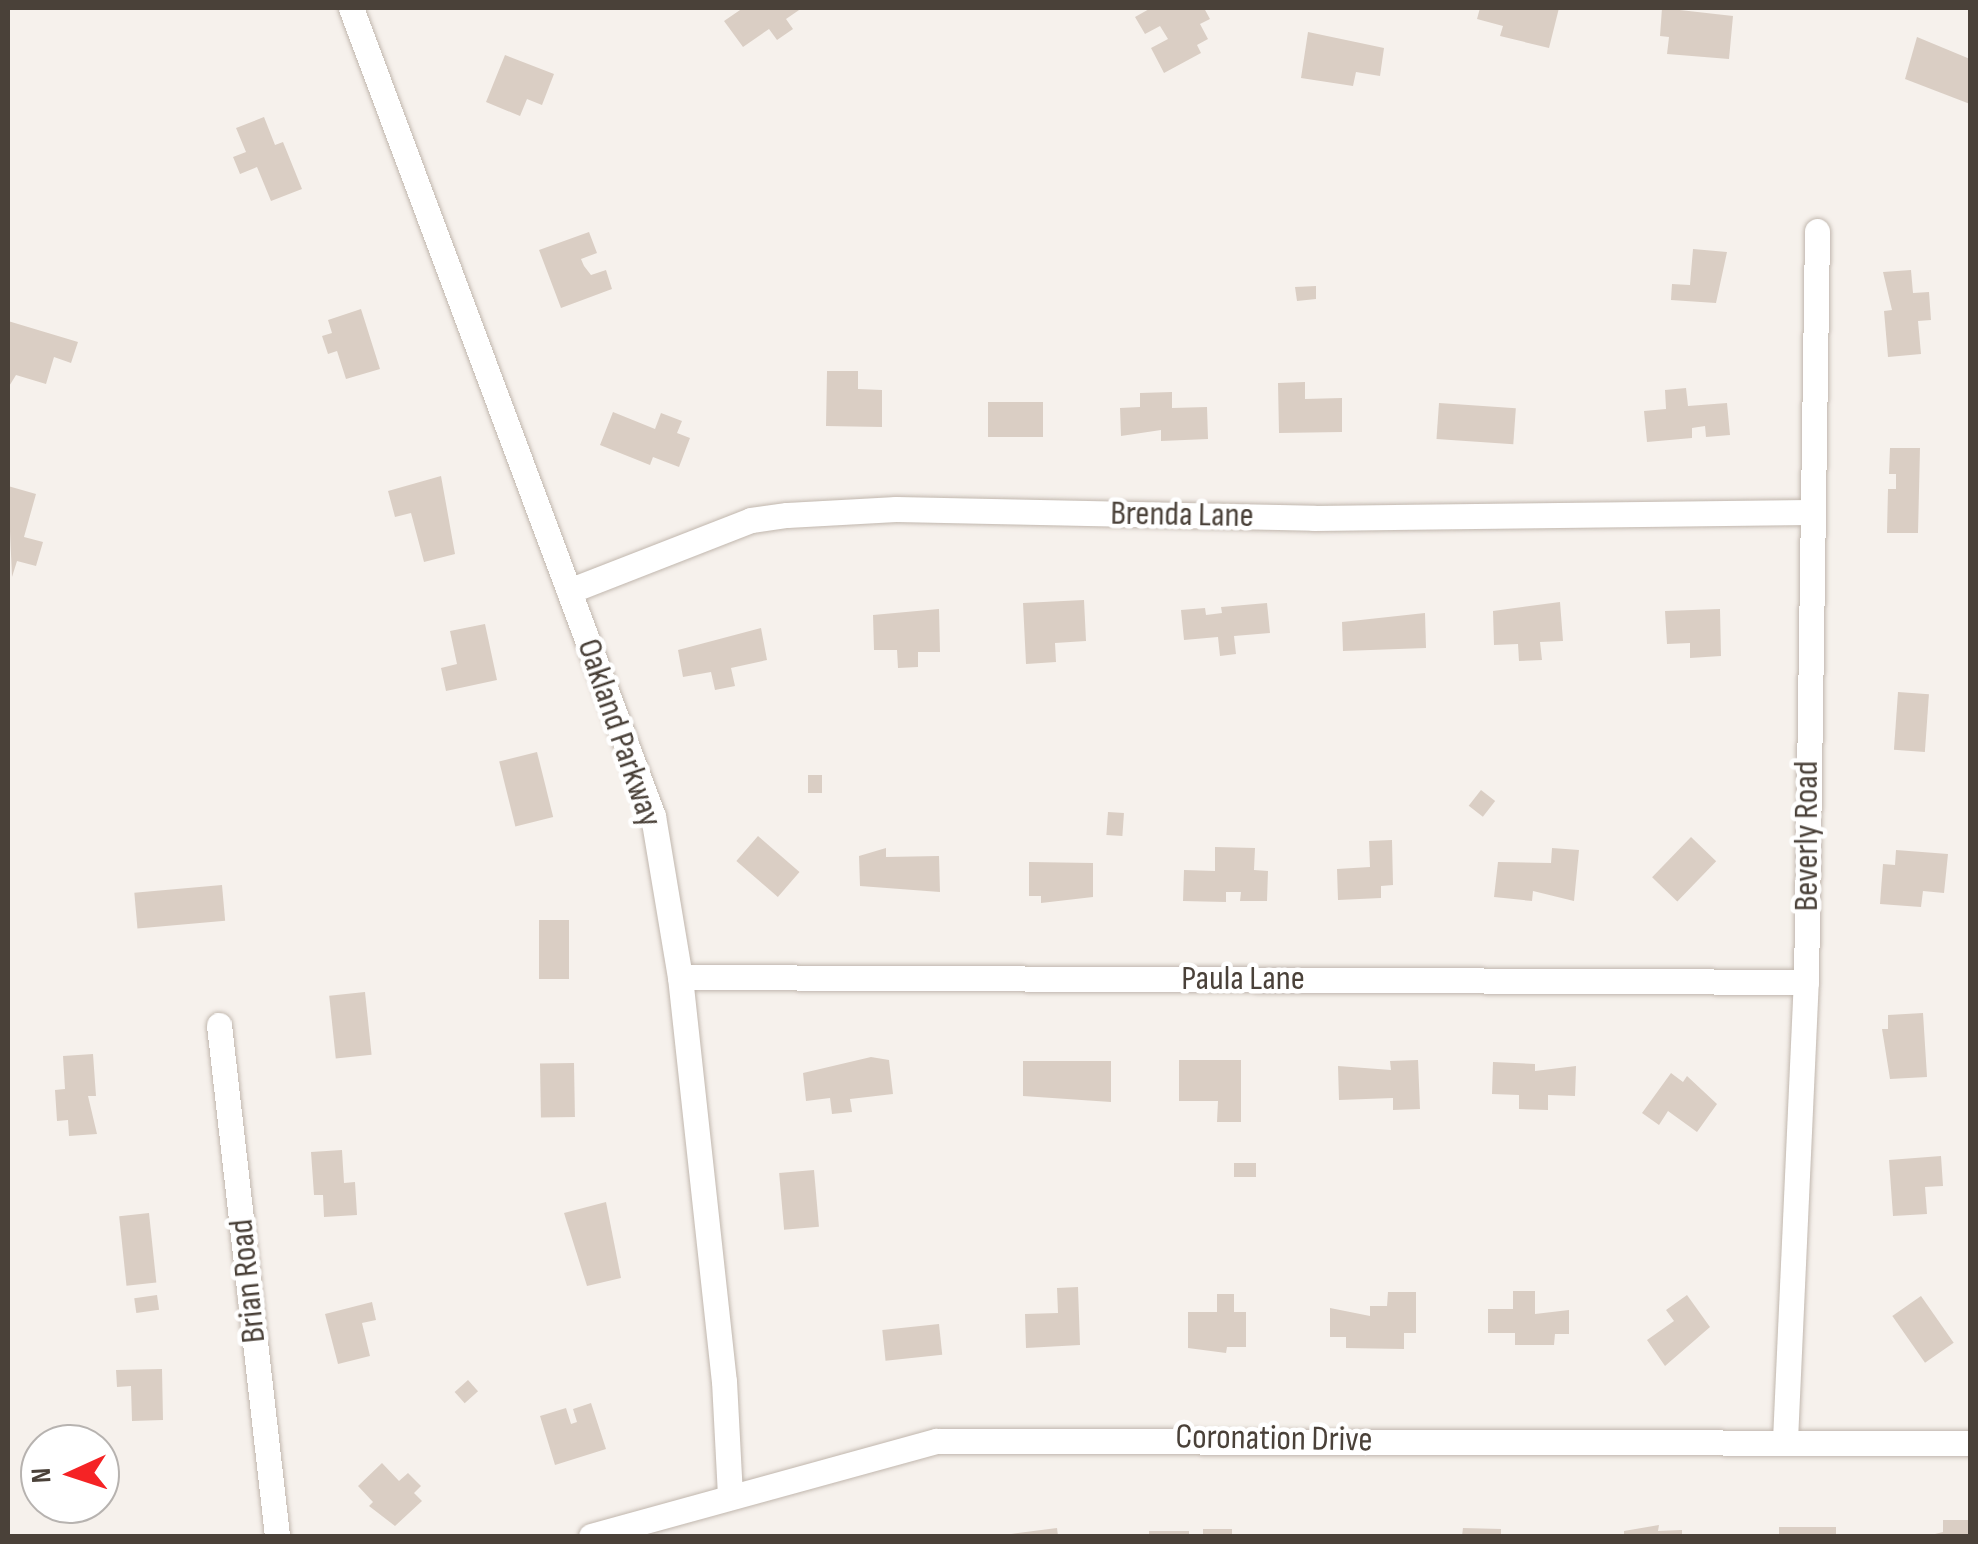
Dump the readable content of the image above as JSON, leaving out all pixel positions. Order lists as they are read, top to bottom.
{
  "streets": {
    "street": [
      "Brenda Lane",
      "Oakland Parkway",
      "Beverly Road",
      "Paula Lane",
      "Brian Road",
      "Coronation Drive"
    ]
  },
  "crossings": [
    ["Brenda Lane", "Oakland Parkway"],
    ["Brenda Lane", "Beverly Road"],
    ["Oakland Parkway", "Paula Lane"],
    ["Oakland Parkway", "Coronation Drive"],
    ["Beverly Road", "Paula Lane"],
    ["Beverly Road", "Coronation Drive"]
  ],
  "north": "left"
}
